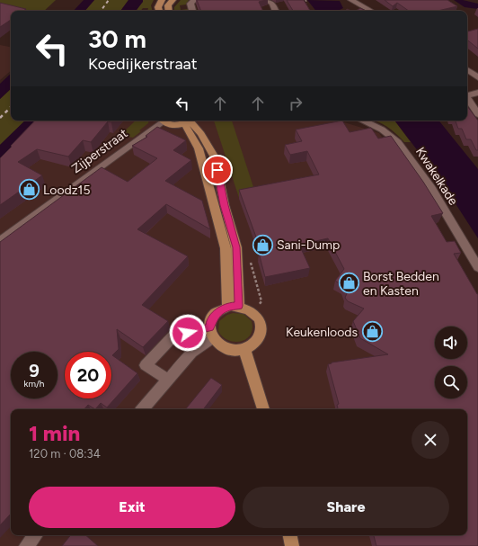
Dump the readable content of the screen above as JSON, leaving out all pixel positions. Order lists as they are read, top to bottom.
{
  "streets": {
    "street": ["Zijperstraat", "Kwakelkade"]
  },
  "places": {
    "shop": [
      "Loodz15",
      "Sani-Dump",
      "Borst Bedden en Kasten",
      "Keukenloods"
    ]
  },
  "page": {
    "turn": ["30 m", "Koedijkerstraat"],
    "speed": "9 km/h",
    "limit": "20",
    "heading": ["1 min", "120 m · 08:34"],
    "buttons": ["Exit", "Share"]
  }
}
